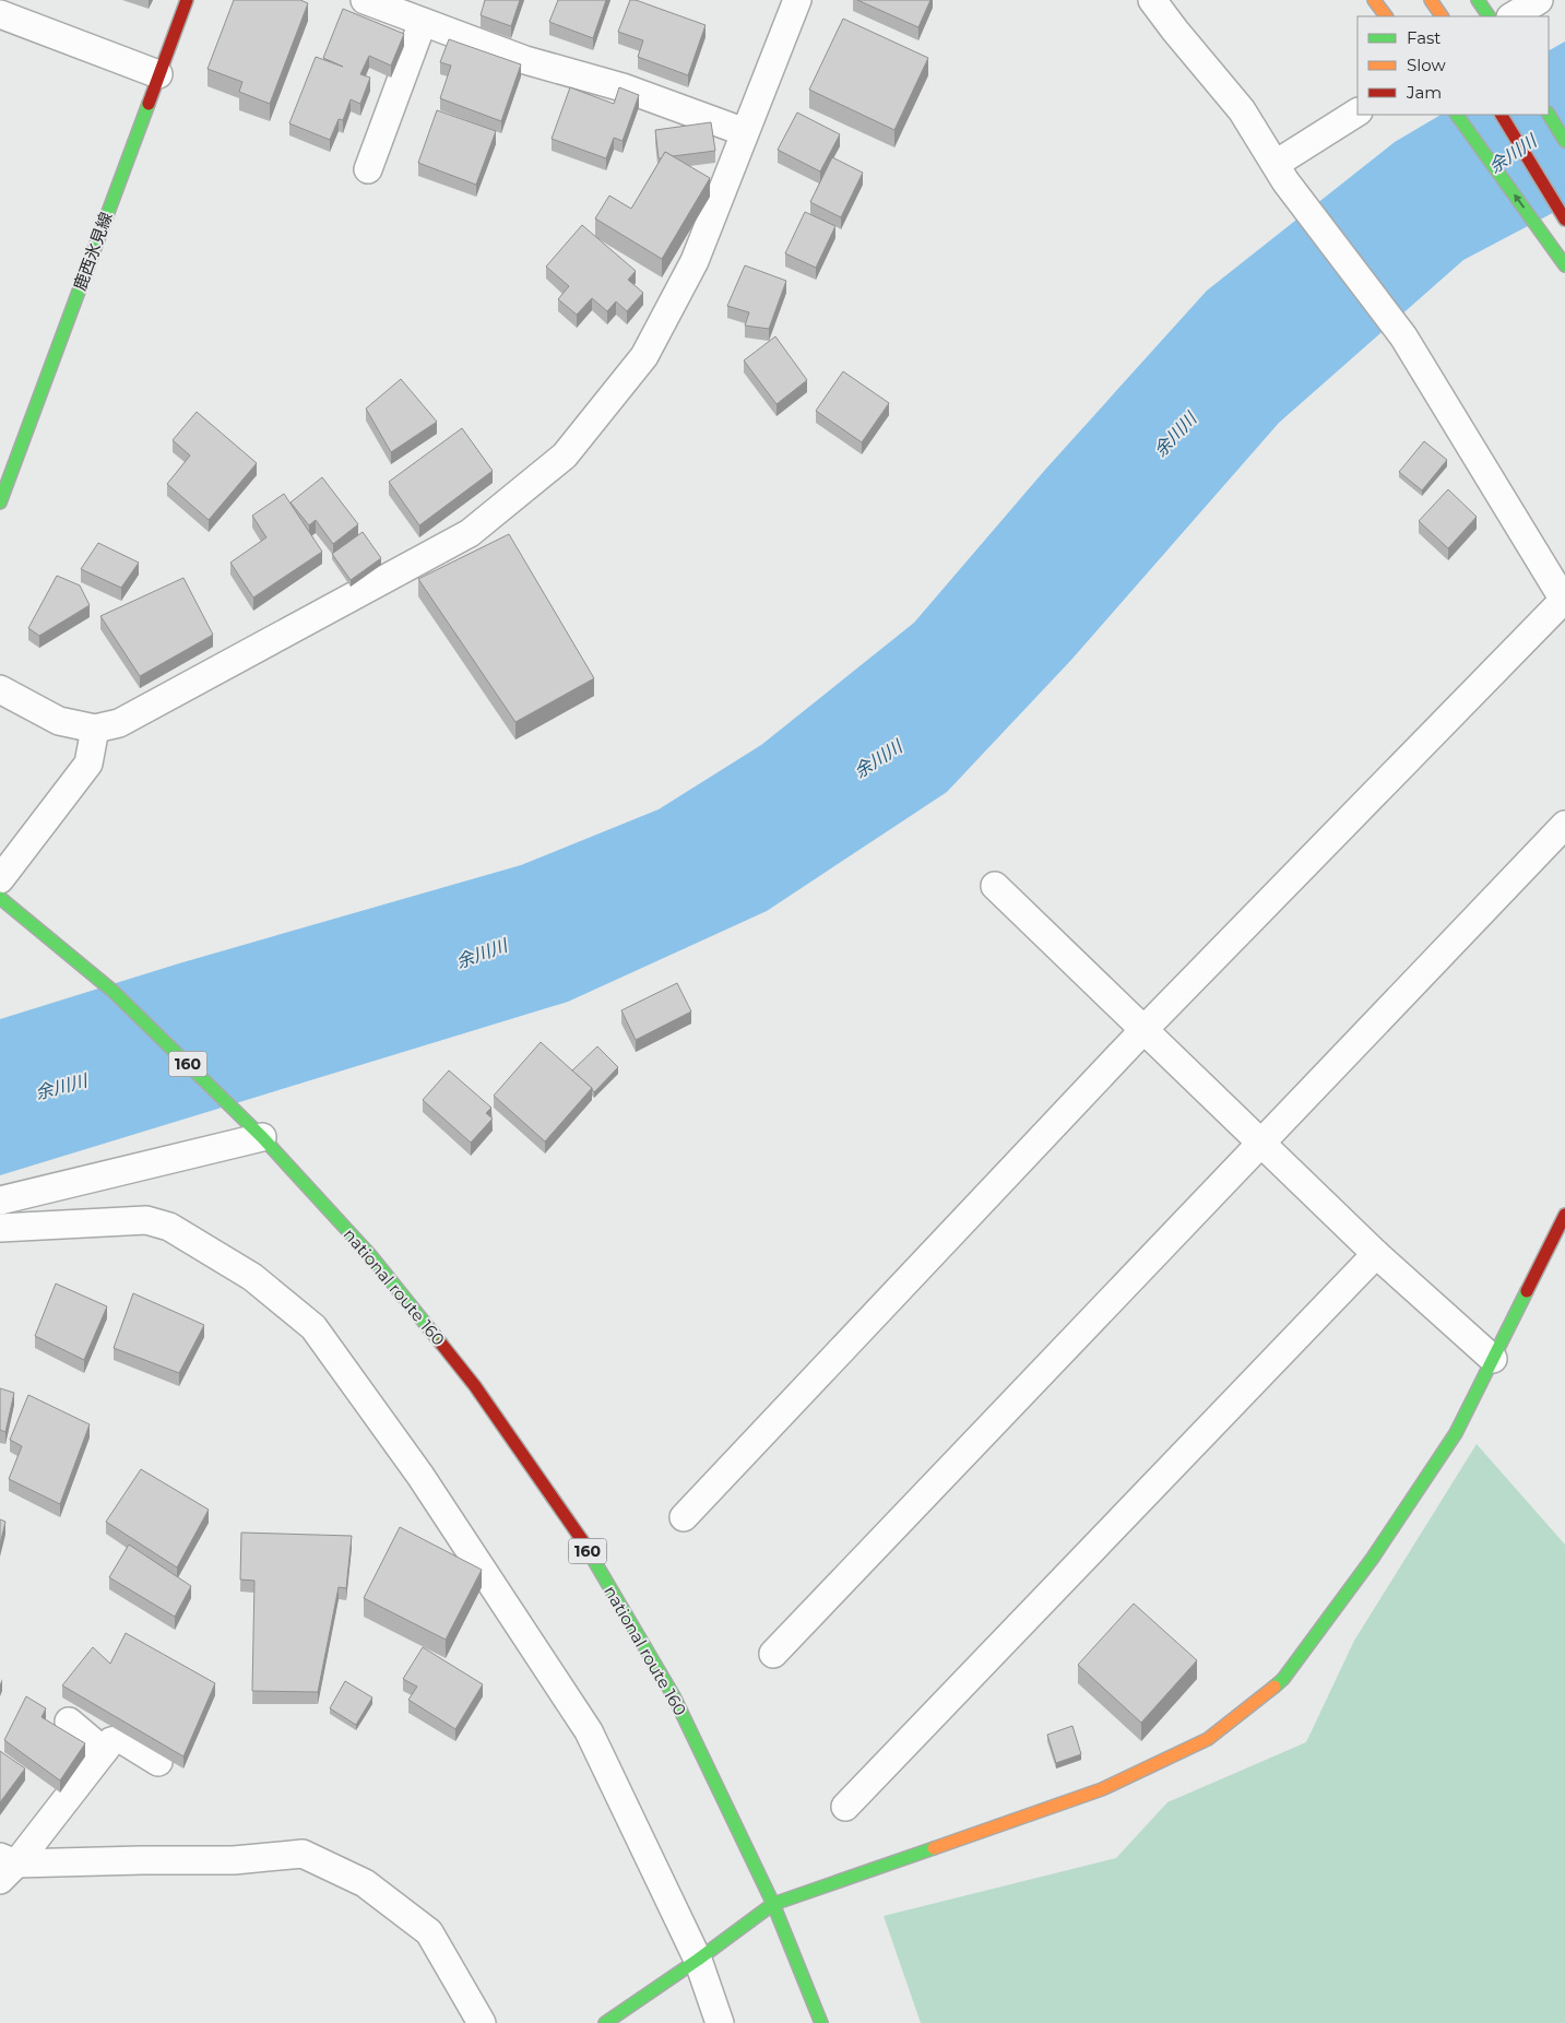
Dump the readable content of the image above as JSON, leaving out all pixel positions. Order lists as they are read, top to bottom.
{
  "streets": {
    "main road": ["鹿西氷見線", "160", "national route 160"]
  },
  "crossings": [
    ["160", "national route 160"]
  ],
  "water": ["余川川"],
  "legend": ["Fast", "Slow", "Jam"]
}
